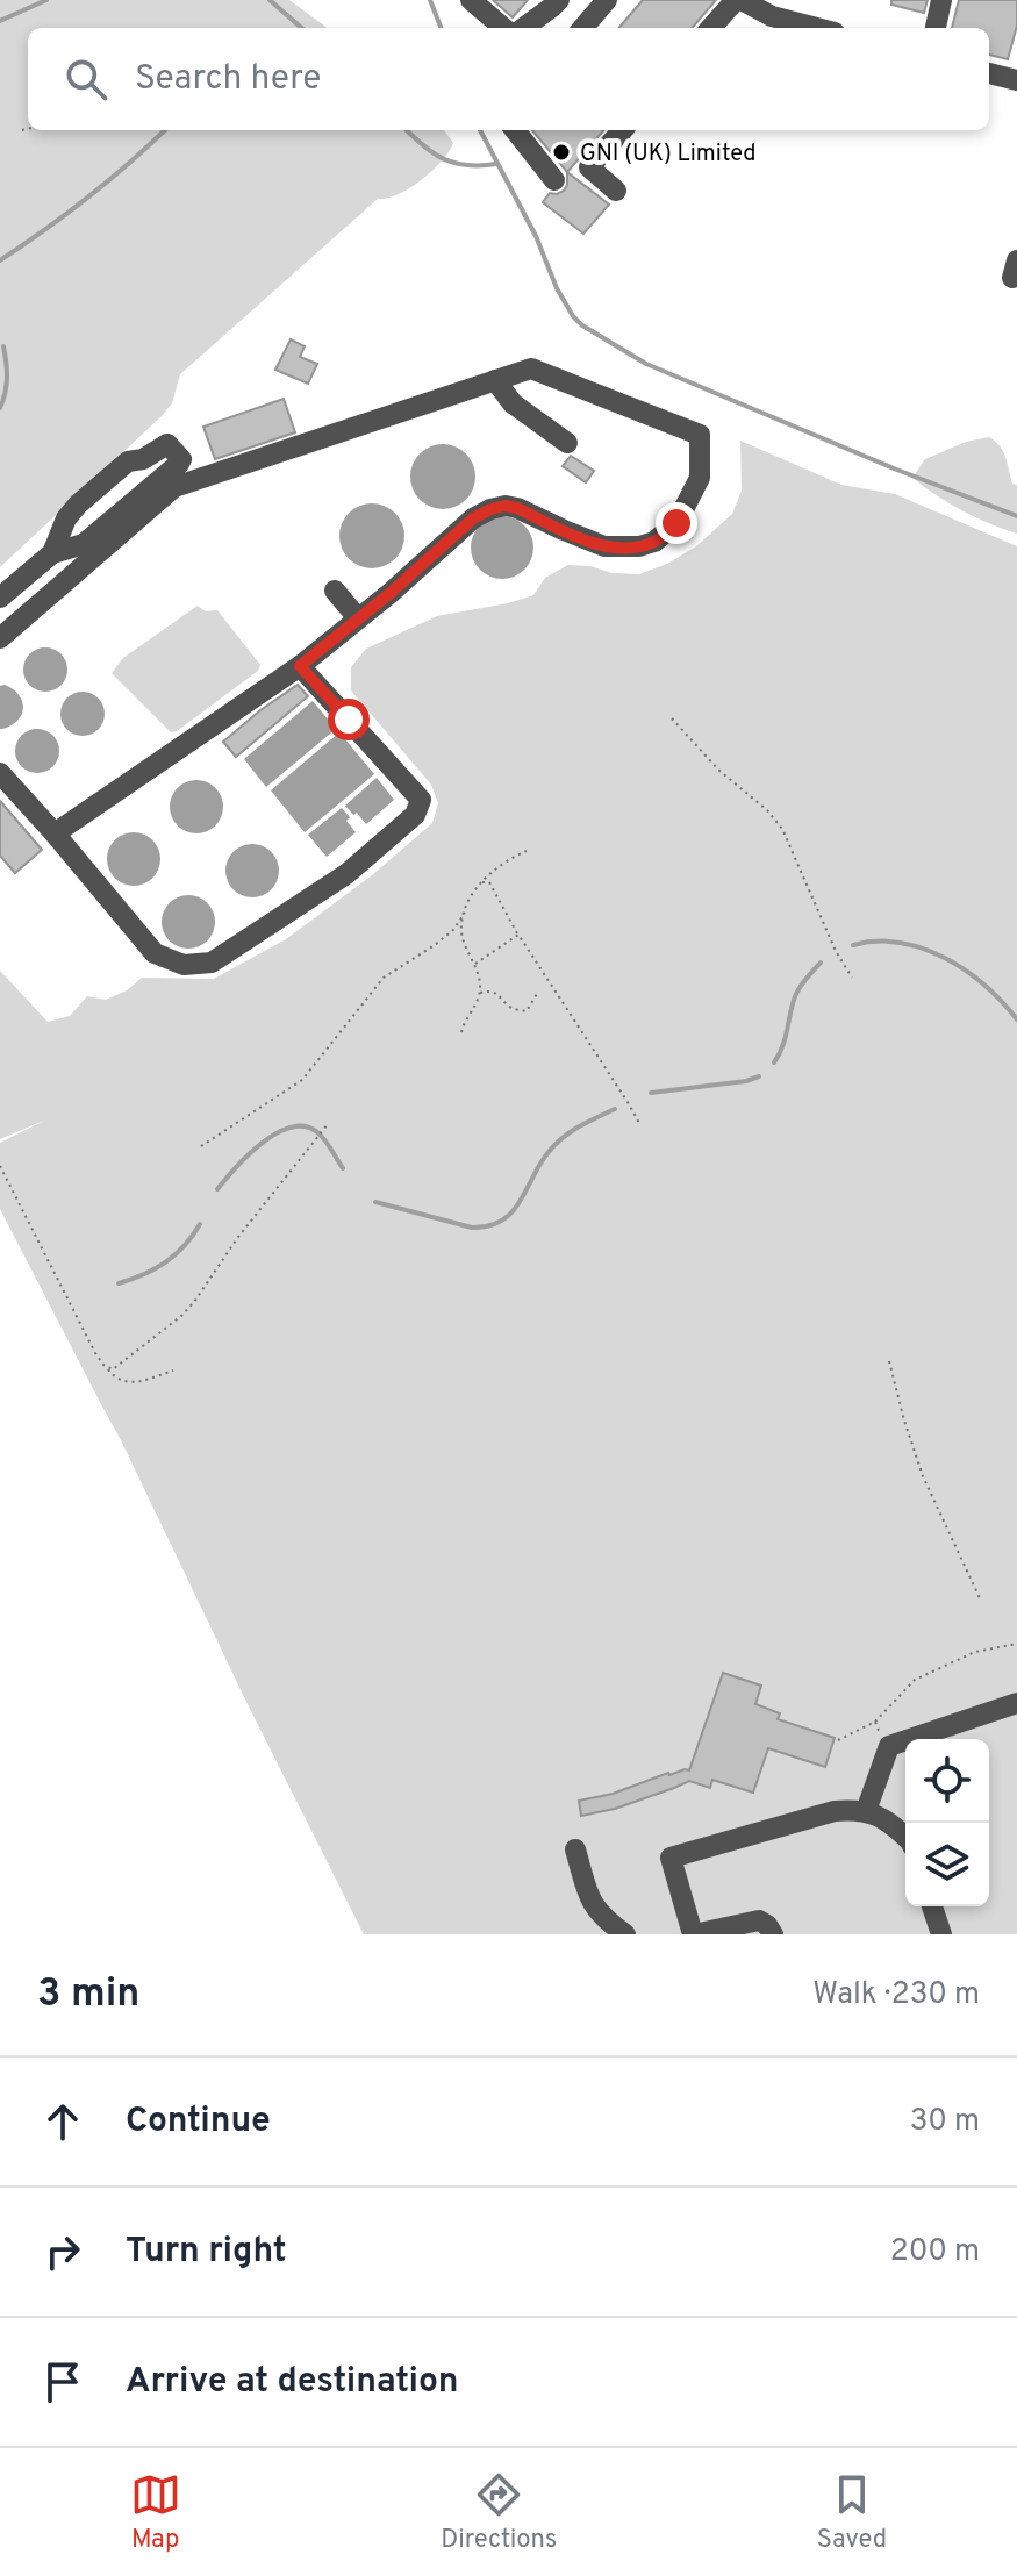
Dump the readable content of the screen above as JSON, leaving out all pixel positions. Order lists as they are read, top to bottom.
{
  "places": ["GNI (UK) Limited"],
  "page": {
    "search": "Search here",
    "heading": ["3 min", "Walk · 230 m"],
    "list": [
      ["Continue", "30 m"],
      ["Turn right", "200 m"],
      "Arrive at destination"
    ],
    "nav": ["Map", "Directions", "Saved"]
  }
}
